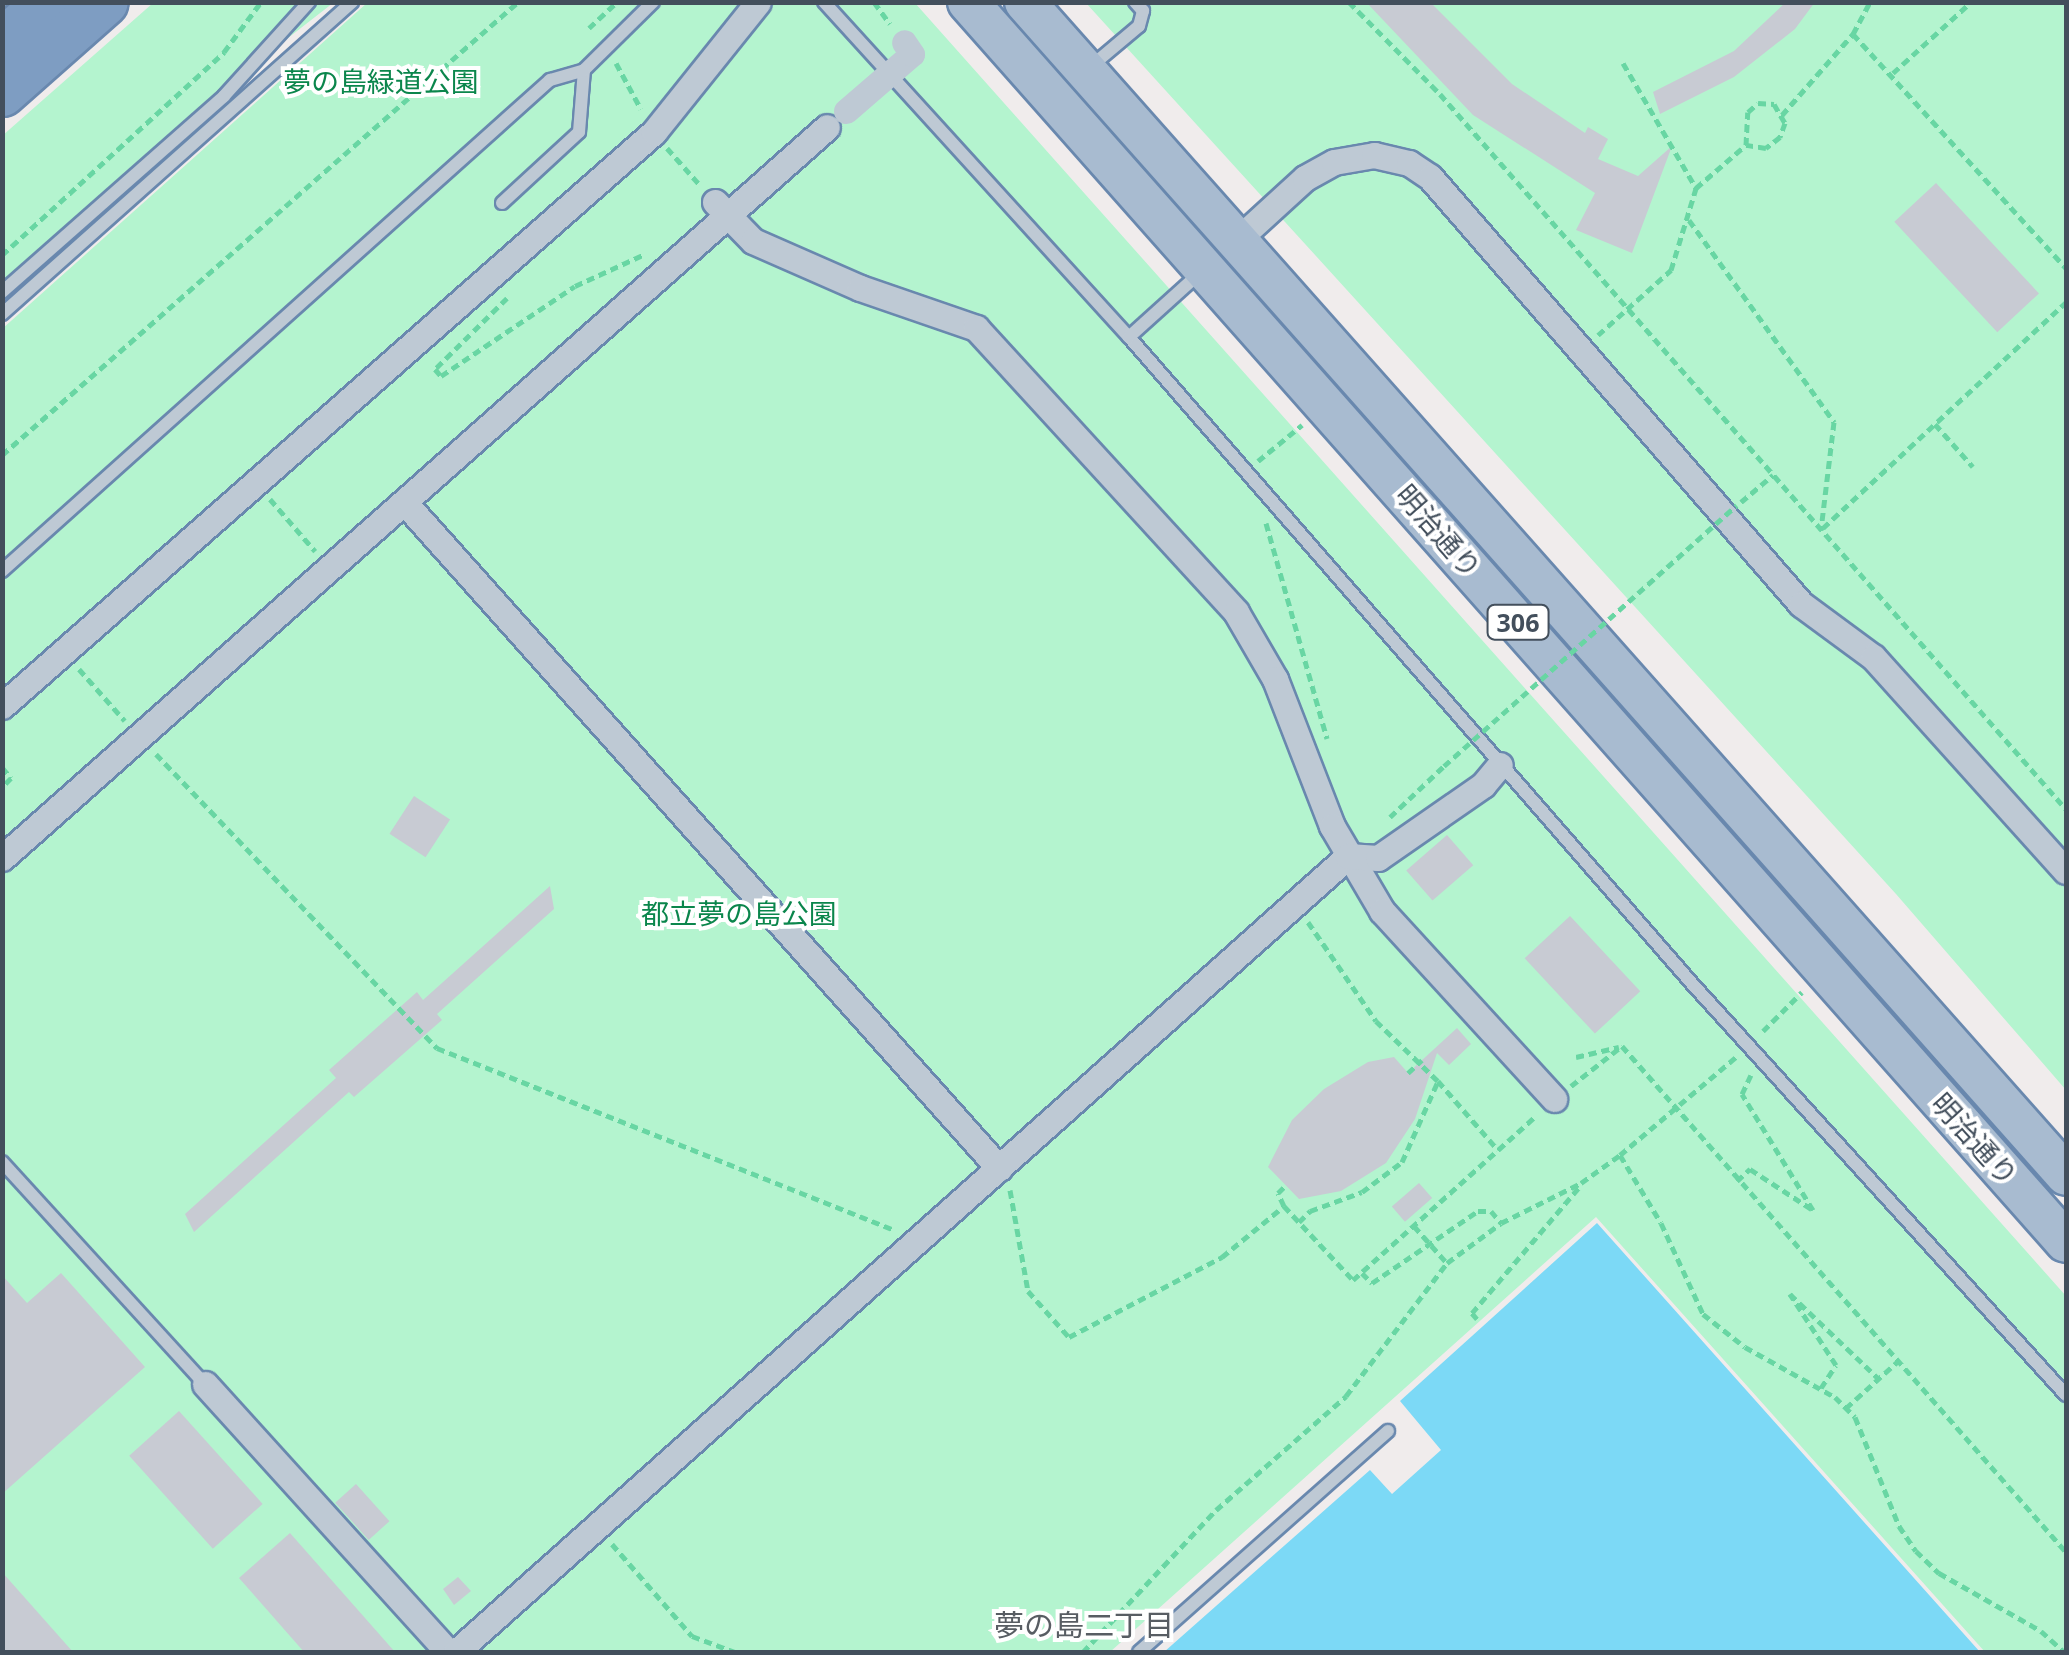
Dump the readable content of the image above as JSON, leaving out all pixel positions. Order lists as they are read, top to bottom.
{
  "streets": {
    "main road": ["明治通り", "306"]
  },
  "districts": ["夢の島二丁目"],
  "parks": ["夢の島緑道公園", "都立夢の島公園"]
}
